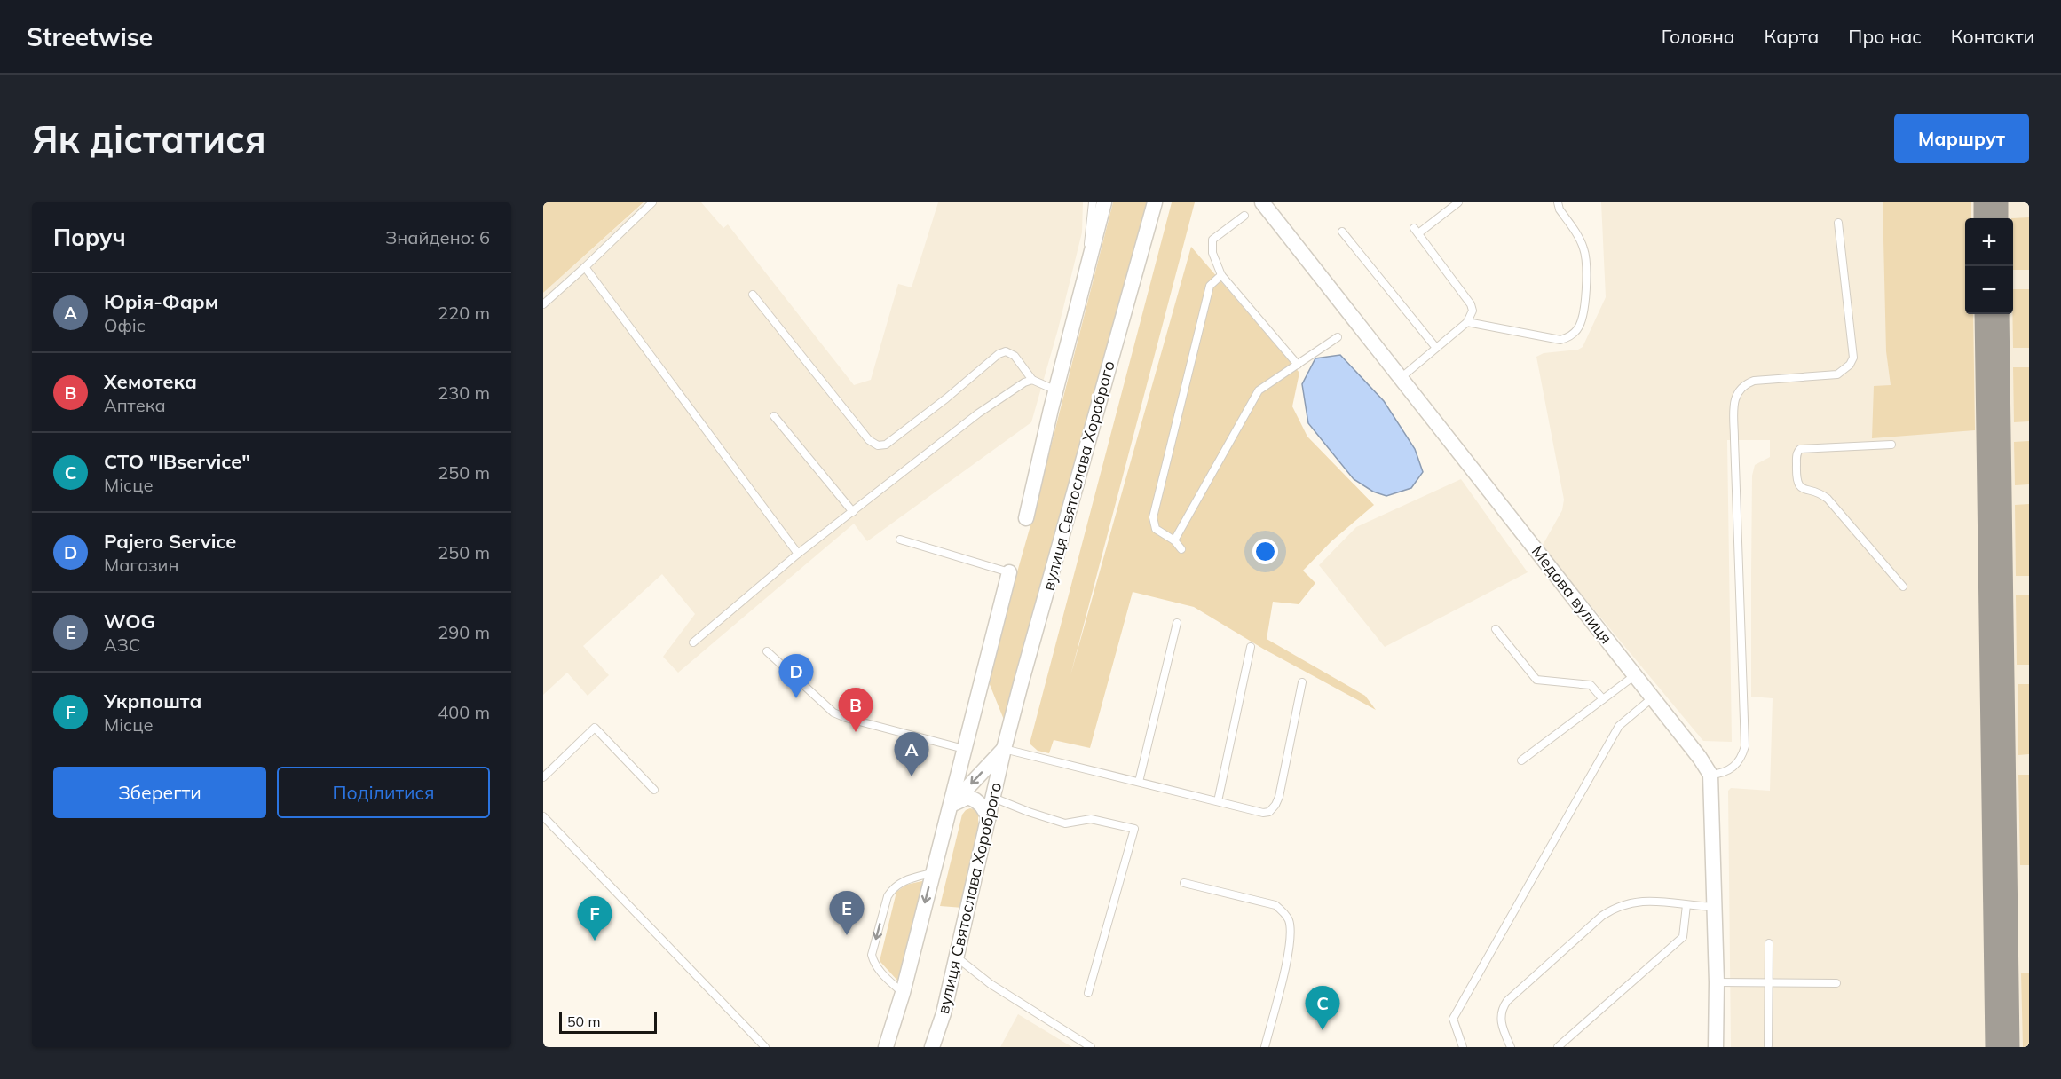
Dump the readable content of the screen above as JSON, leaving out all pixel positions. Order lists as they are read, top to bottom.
{
  "streets": {
    "street": ["вулиця Святослава Хороброго", "Медова вулиця"]
  },
  "scale_bar": "50 m",
  "page": {
    "header": "Streetwise",
    "nav": [
      "Головна",
      "Карта",
      "Про нас",
      "Контакти"
    ],
    "buttons": [
      "Маршрут",
      ["Зберегти", "Поділитися"]
    ],
    "title": "Як дістатися",
    "heading": ["Поруч", "Знайдено: 6"],
    "map_buttons": ["+", "−"],
    "list": [
      {
        "mark": "A",
        "name": "Юрія-Фарм",
        "note": "Офіс",
        "value": "220 m"
      },
      {
        "mark": "B",
        "name": "Хемотека",
        "note": "Аптека",
        "value": "230 m"
      },
      {
        "mark": "C",
        "name": "СТО \"IBservice\"",
        "note": "Місце",
        "value": "250 m"
      },
      {
        "mark": "D",
        "name": "Pajero Service",
        "note": "Магазин",
        "value": "250 m"
      },
      {
        "mark": "E",
        "name": "WOG",
        "note": "АЗС",
        "value": "290 m"
      },
      {
        "mark": "F",
        "name": "Укрпошта",
        "note": "Місце",
        "value": "400 m"
      }
    ],
    "pins": [
      "D",
      "B",
      "A",
      "E",
      "F",
      "C"
    ],
    "scale": "50 m"
  }
}
